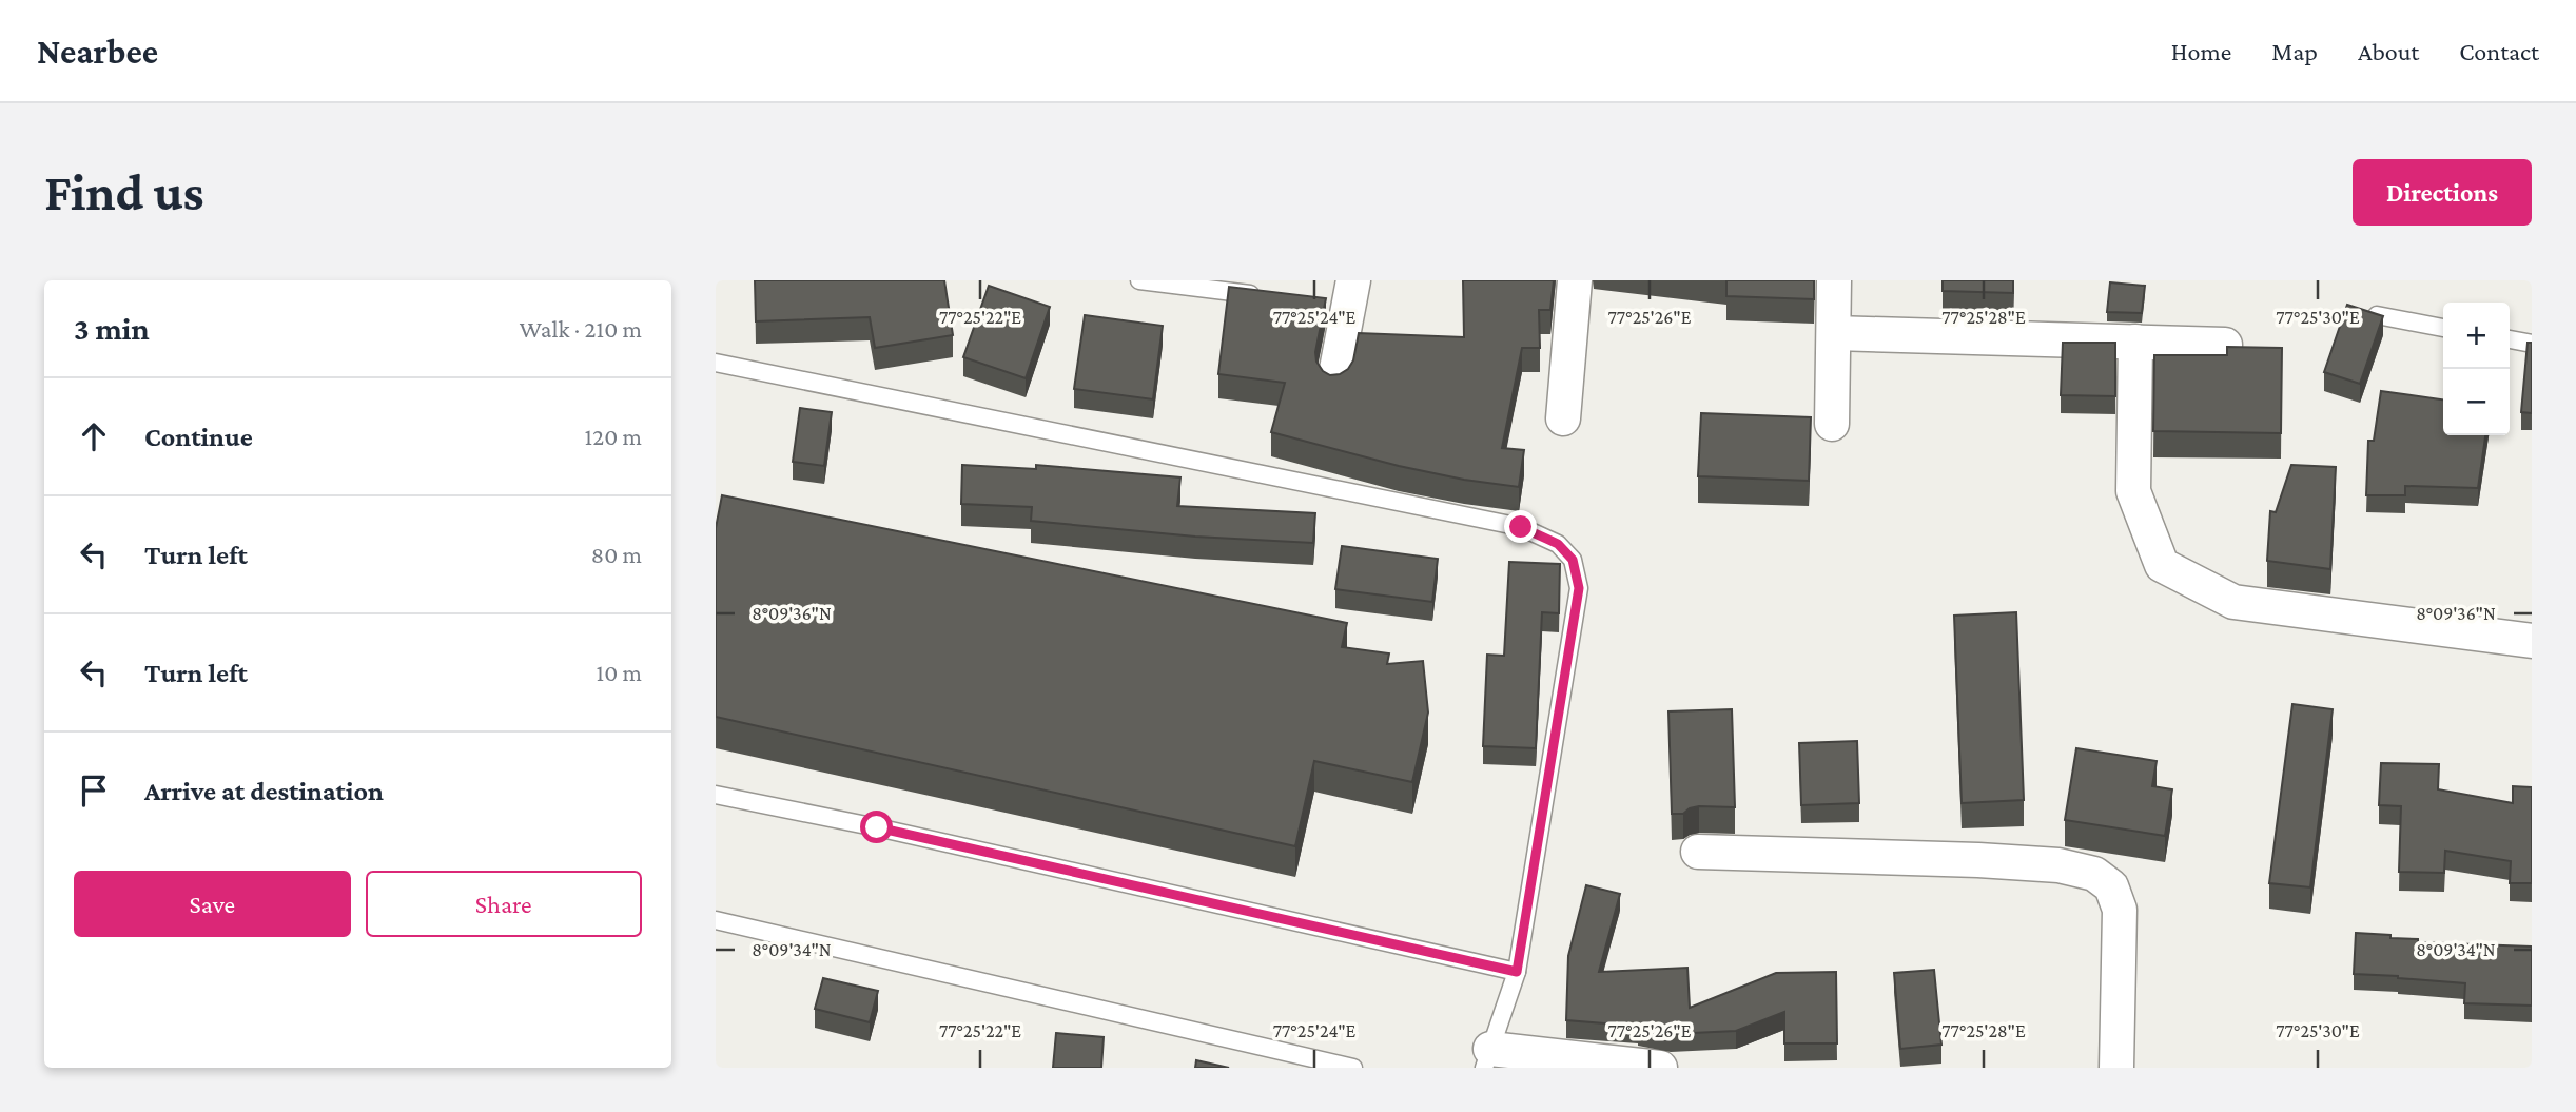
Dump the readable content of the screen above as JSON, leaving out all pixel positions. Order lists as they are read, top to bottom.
{
  "page": {
    "header": "Nearbee",
    "nav": [
      "Home",
      "Map",
      "About",
      "Contact"
    ],
    "buttons": [
      "Directions",
      ["Save", "Share"]
    ],
    "title": "Find us",
    "heading": ["3 min", "Walk · 210 m"],
    "map_buttons": ["+", "−"],
    "list": [
      ["Continue", "120 m"],
      ["Turn left", "80 m"],
      ["Turn left", "10 m"],
      "Arrive at destination"
    ]
  },
  "coordinates": [
    "77°25'22\"E",
    "77°25'24\"E",
    "77°25'26\"E",
    "77°25'28\"E",
    "77°25'30\"E",
    "8°09'36\"N",
    "8°09'34\"N"
  ]
}
